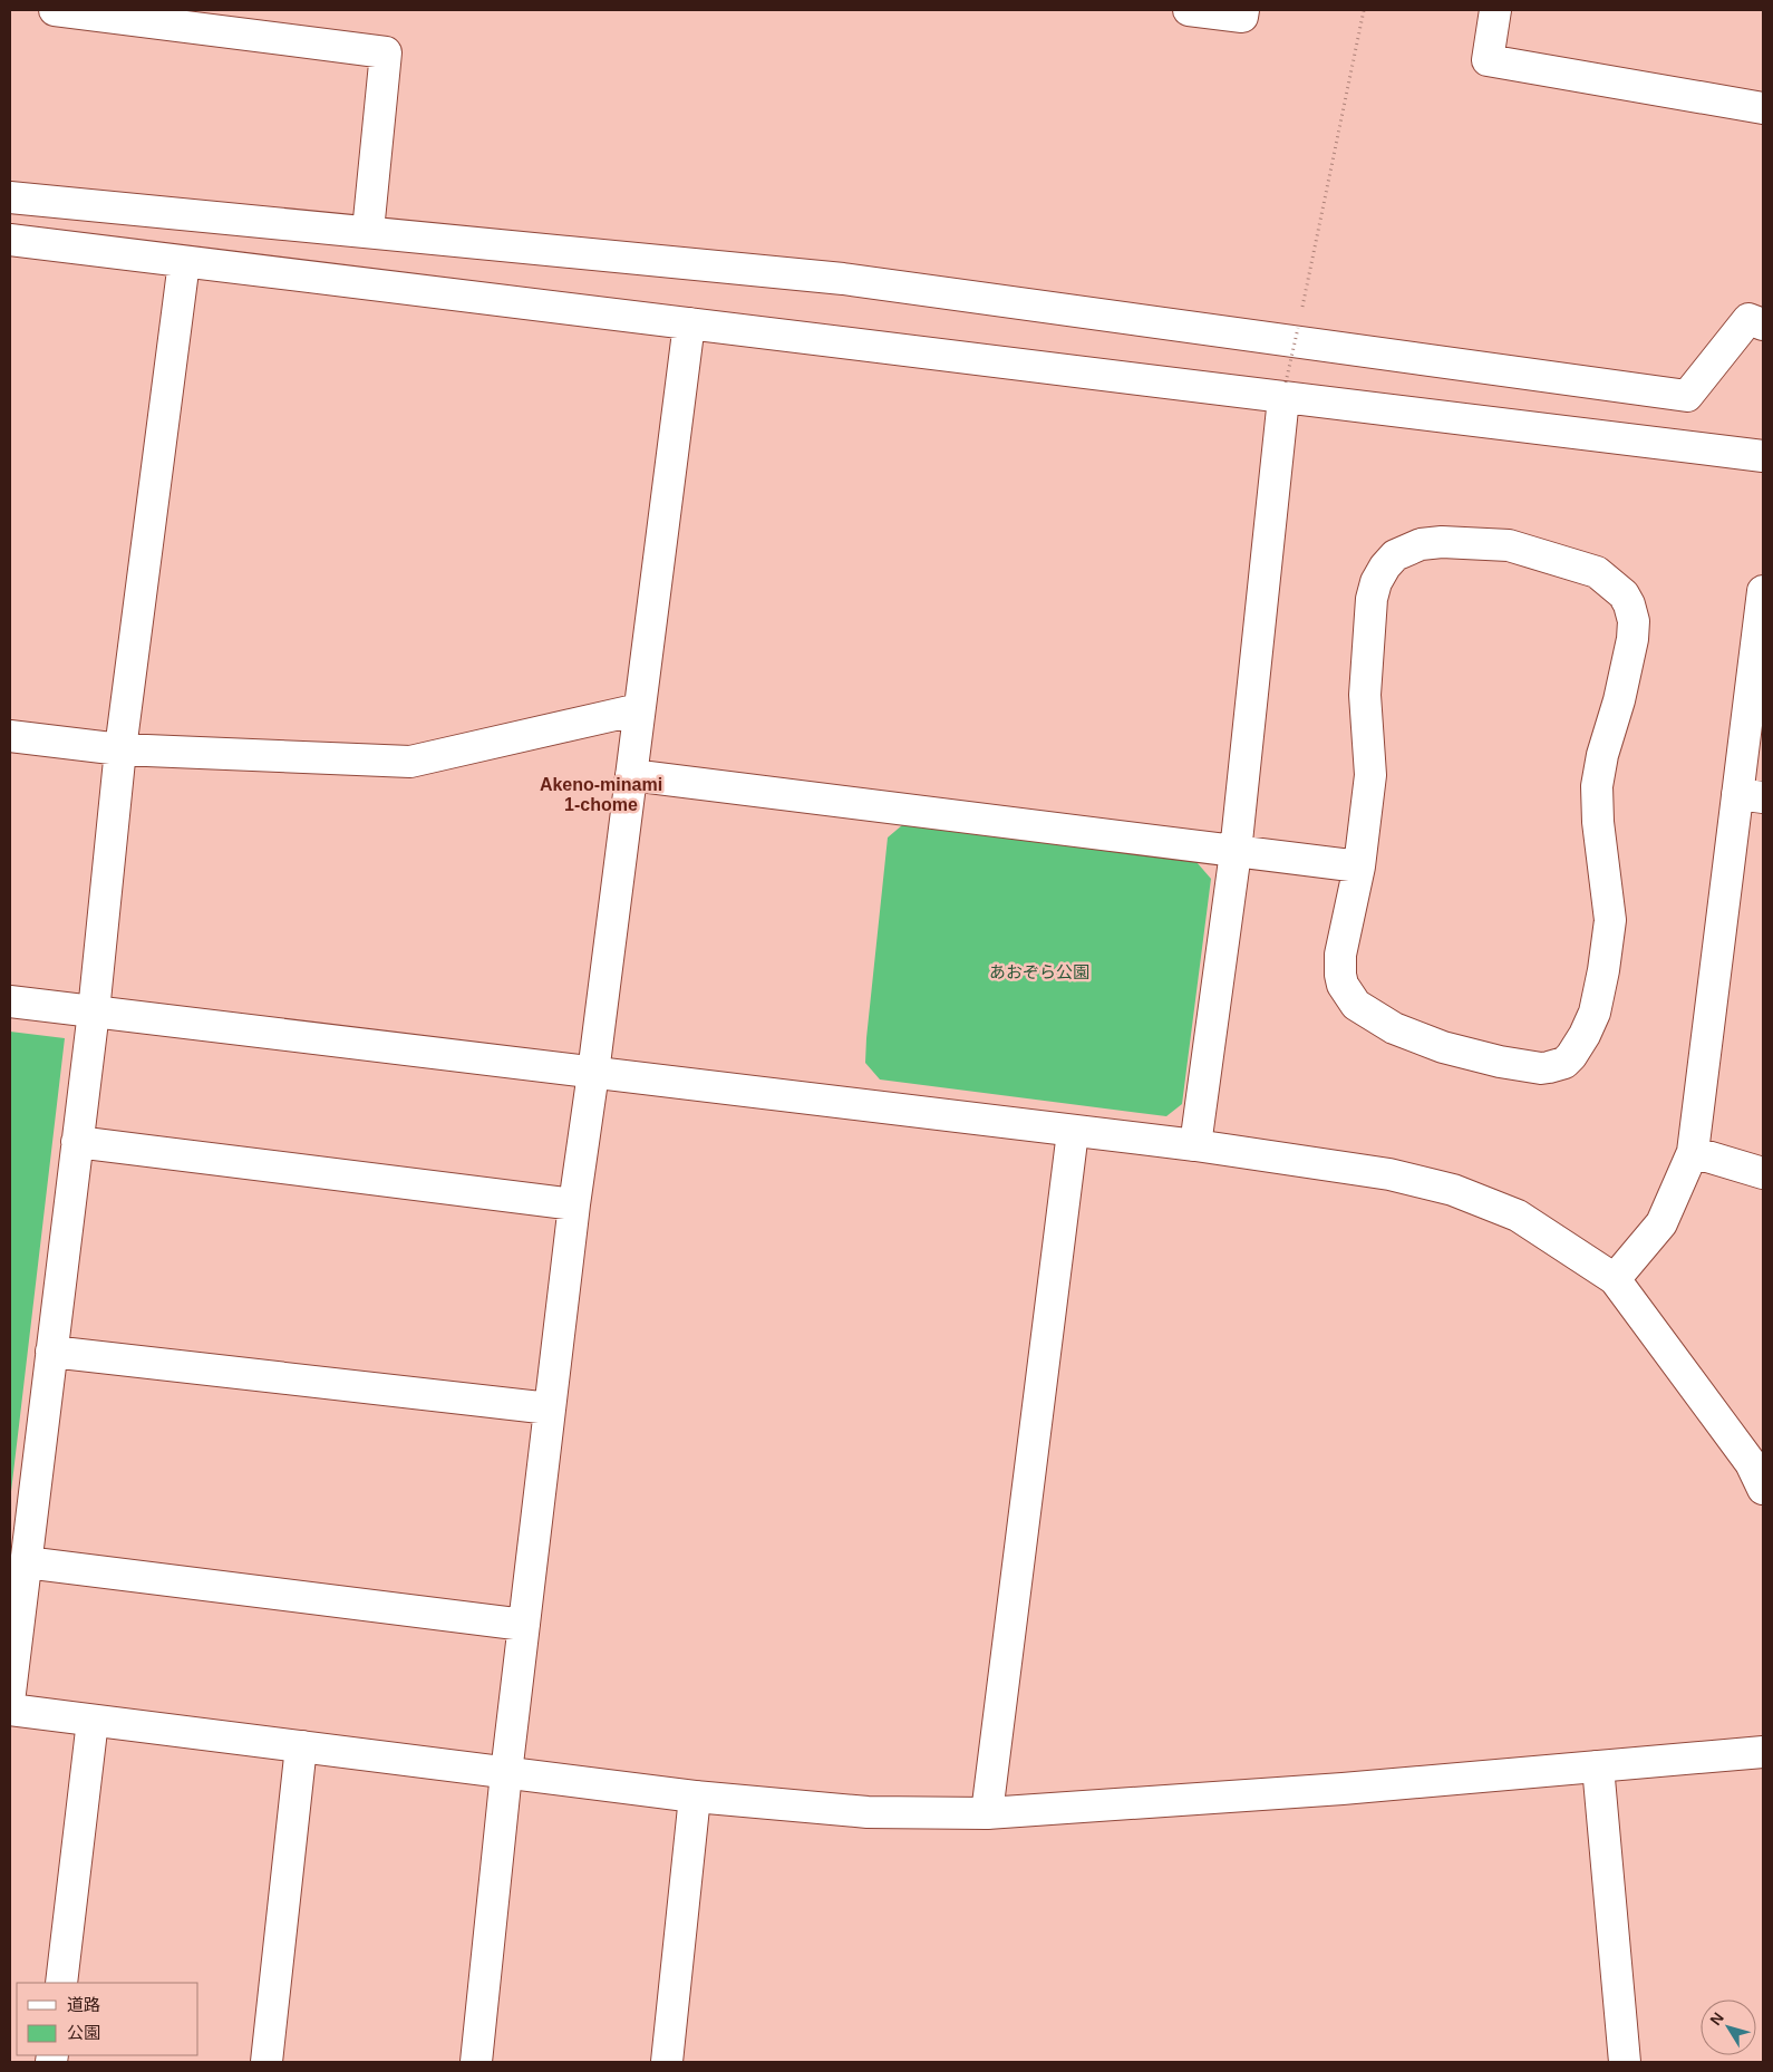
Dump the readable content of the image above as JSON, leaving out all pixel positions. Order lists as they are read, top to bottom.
{
  "districts": ["Akeno-minami 1-chome"],
  "parks": ["あおぞら公園"],
  "legend": ["道路", "公園"],
  "north": "top left"
}
